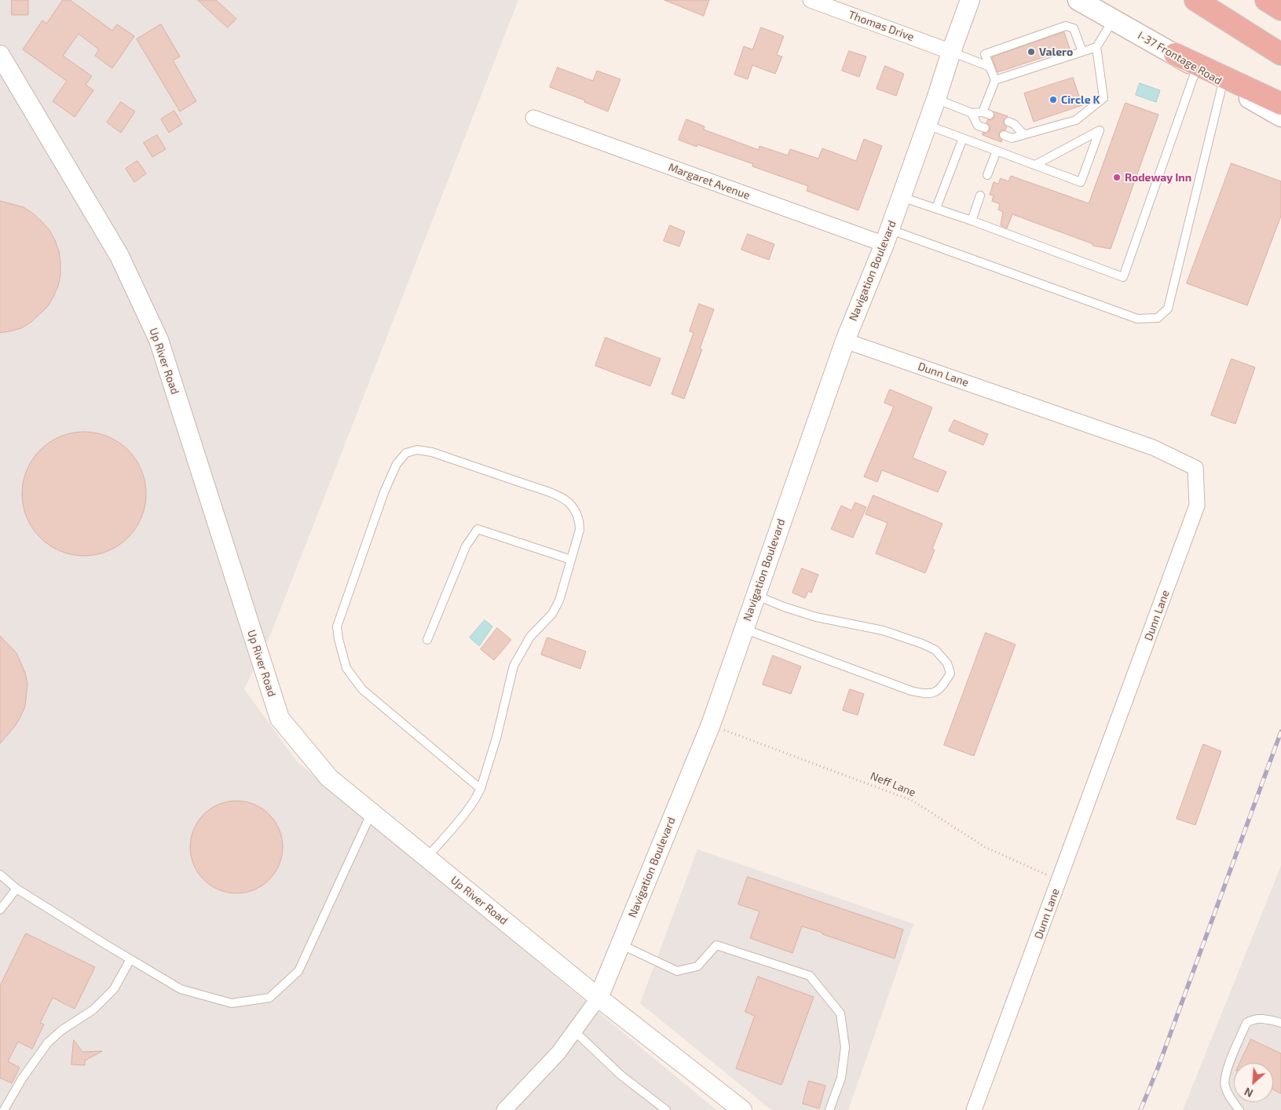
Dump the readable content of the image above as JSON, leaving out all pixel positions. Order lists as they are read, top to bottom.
{
  "streets": {
    "main road": ["I-37 Frontage Road"],
    "street": [
      "Thomas Drive",
      "Margaret Avenue",
      "Navigation Boulevard",
      "Up River Road",
      "Dunn Lane"
    ],
    "path": ["Neff Lane"]
  },
  "crossings": [
    ["Thomas Drive", "Navigation Boulevard"],
    ["Margaret Avenue", "Navigation Boulevard"],
    ["Navigation Boulevard", "Up River Road"],
    ["Navigation Boulevard", "Dunn Lane"],
    ["Navigation Boulevard", "Neff Lane"],
    ["Dunn Lane", "Neff Lane"]
  ],
  "places": ["Valero", "Circle K", "Rodeway Inn"],
  "north": "bottom left"
}
